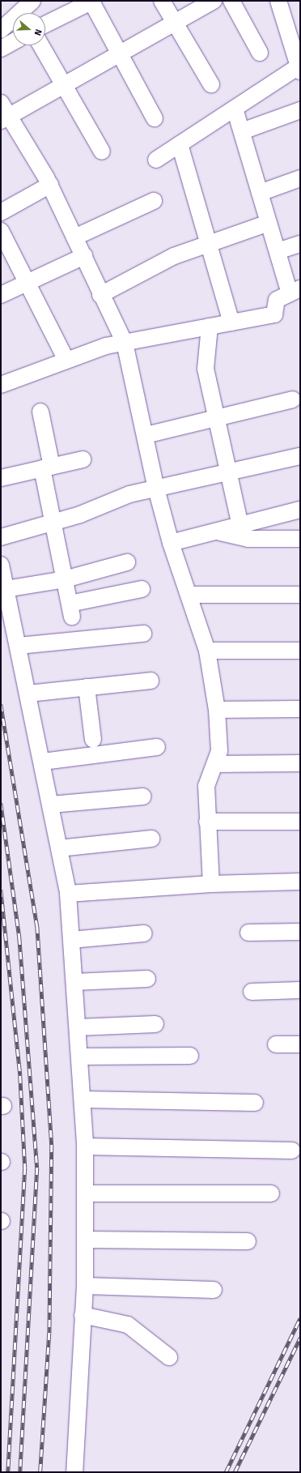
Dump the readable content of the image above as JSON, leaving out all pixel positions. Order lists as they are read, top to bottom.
{
  "north": "right"
}
